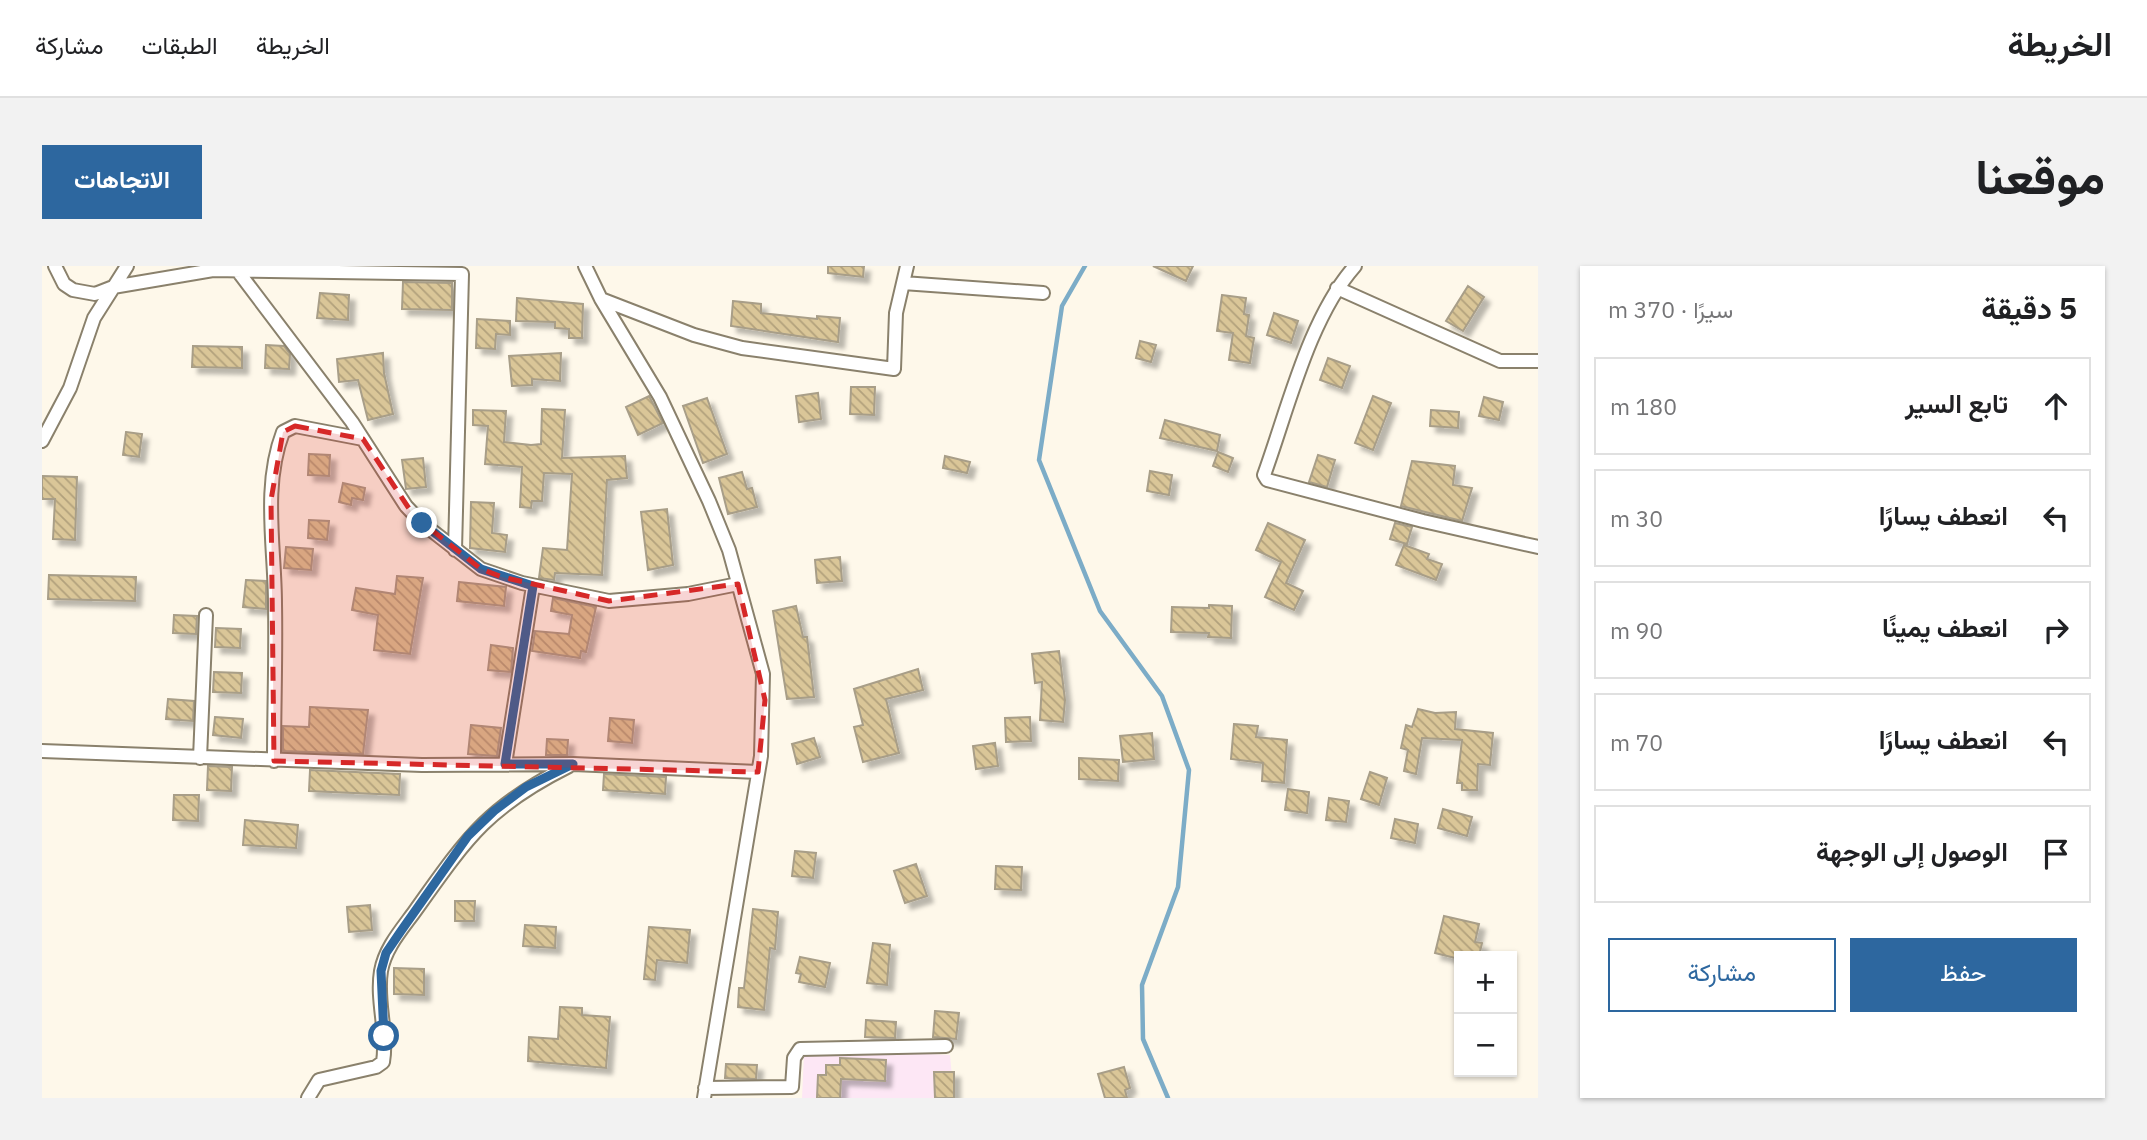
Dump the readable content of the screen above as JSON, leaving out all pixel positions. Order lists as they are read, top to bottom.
{
  "page": {
    "header": "الخريطة",
    "nav": ["الخريطة", "الطبقات", "مشاركة"],
    "title": "موقعنا",
    "buttons": [
      "الاتجاهات",
      ["حفظ", "مشاركة"]
    ],
    "heading": ["5 دقيقة", "سيرًا · 370 m"],
    "list": [
      ["تابع السير", "180 m"],
      ["انعطف يسارًا", "30 m"],
      ["انعطف يمينًا", "90 m"],
      ["انعطف يسارًا", "70 m"],
      "الوصول إلى الوجهة"
    ],
    "map_buttons": ["+", "−"]
  }
}
